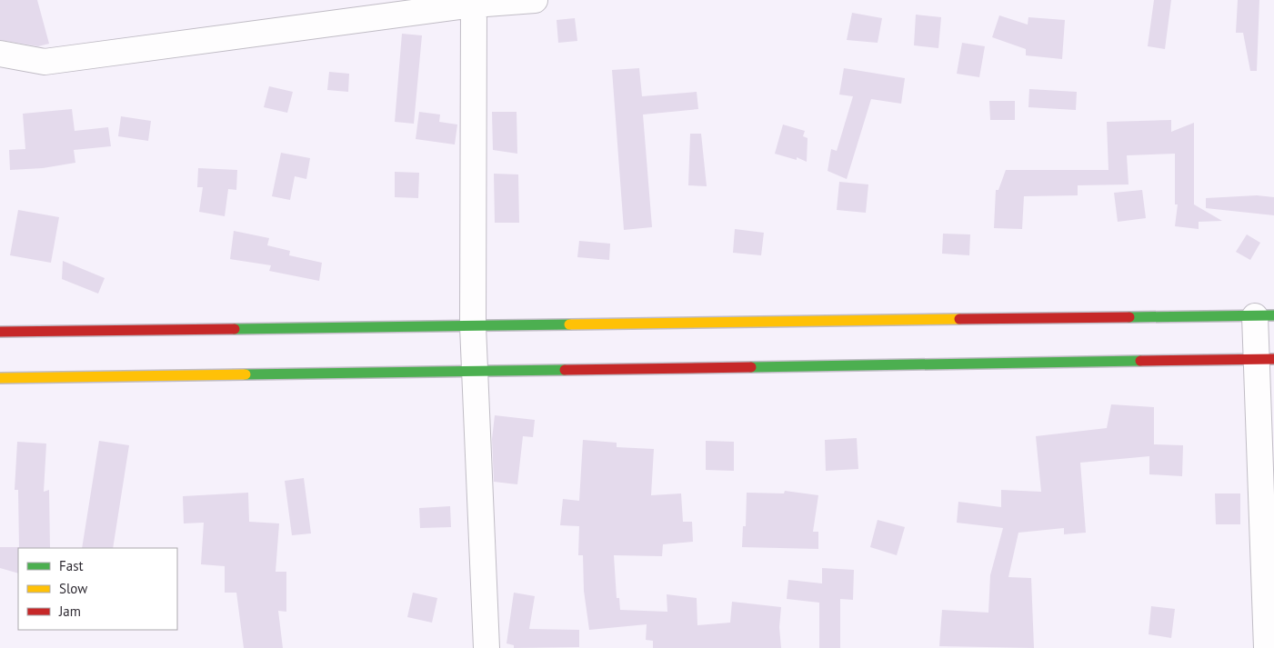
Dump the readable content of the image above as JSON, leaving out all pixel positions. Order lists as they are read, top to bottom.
{
  "legend": ["Fast", "Slow", "Jam"]
}
